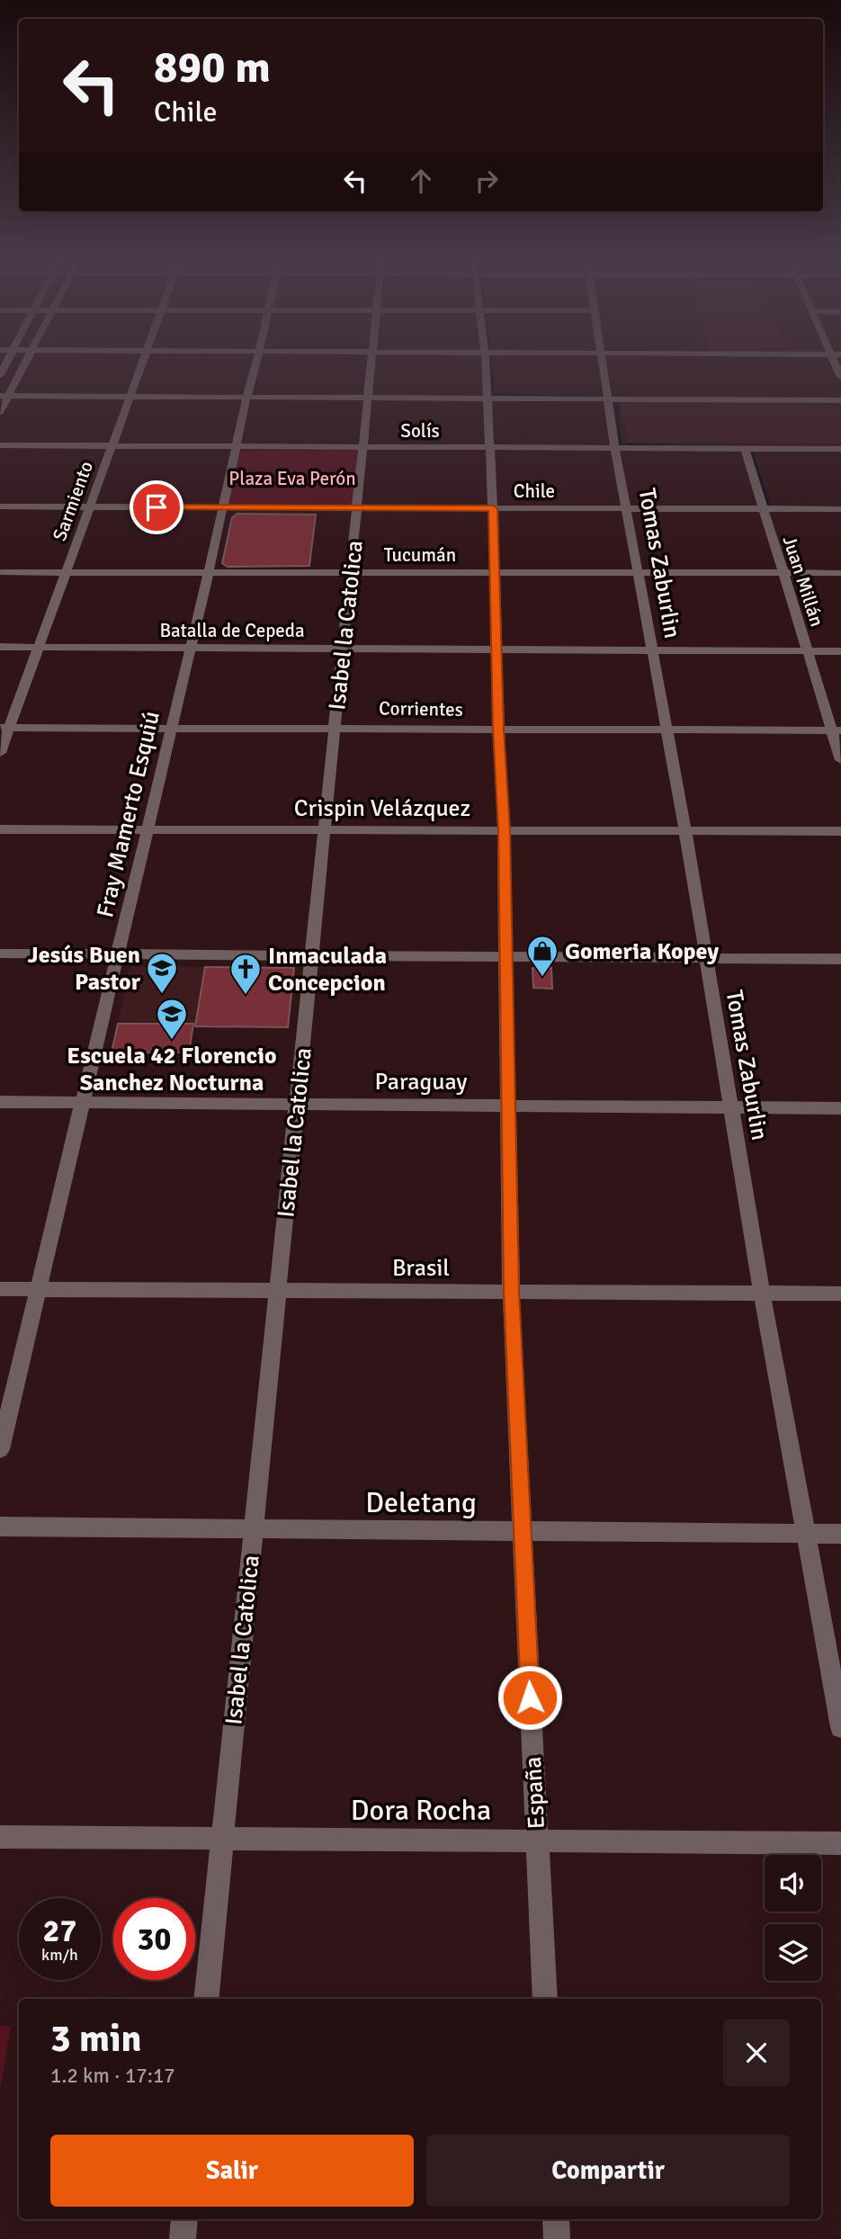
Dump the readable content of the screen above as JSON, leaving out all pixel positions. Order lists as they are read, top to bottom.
{
  "streets": {
    "street": [
      "Solís",
      "Chile",
      "Sarmiento",
      "Tucumán",
      "Tomas Zaburlin",
      "Juan Millán",
      "Isabel la Catolica",
      "Batalla de Cepeda",
      "Corrientes",
      "Crispin Velázquez",
      "Fray Mamerto Esquiú",
      "Paraguay",
      "Brasil",
      "Deletang",
      "España",
      "Dora Rocha"
    ]
  },
  "crossings": [
    ["Solís", "Sarmiento"],
    ["Solís", "Tomas Zaburlin"],
    ["Solís", "Juan Millán"],
    ["Solís", "Isabel la Catolica"],
    ["Solís", "Fray Mamerto Esquiú"],
    ["Solís", "España"],
    ["Chile", "Sarmiento"],
    ["Chile", "Tomas Zaburlin"],
    ["Chile", "Juan Millán"],
    ["Chile", "Isabel la Catolica"],
    ["Chile", "Fray Mamerto Esquiú"],
    ["Chile", "España"],
    ["Sarmiento", "Tucumán"],
    ["Sarmiento", "Batalla de Cepeda"],
    ["Sarmiento", "Corrientes"],
    ["Tucumán", "Tomas Zaburlin"],
    ["Tucumán", "Juan Millán"],
    ["Tucumán", "Isabel la Catolica"],
    ["Tucumán", "Fray Mamerto Esquiú"],
    ["Tucumán", "España"],
    ["Tomas Zaburlin", "Batalla de Cepeda"],
    ["Tomas Zaburlin", "Corrientes"],
    ["Tomas Zaburlin", "Crispin Velázquez"],
    ["Tomas Zaburlin", "Paraguay"],
    ["Tomas Zaburlin", "Brasil"],
    ["Tomas Zaburlin", "Deletang"],
    ["Juan Millán", "Batalla de Cepeda"],
    ["Juan Millán", "Corrientes"],
    ["Isabel la Catolica", "Batalla de Cepeda"],
    ["Isabel la Catolica", "Corrientes"],
    ["Isabel la Catolica", "Crispin Velázquez"],
    ["Isabel la Catolica", "Paraguay"],
    ["Isabel la Catolica", "Brasil"],
    ["Isabel la Catolica", "Deletang"],
    ["Isabel la Catolica", "Dora Rocha"],
    ["Batalla de Cepeda", "Fray Mamerto Esquiú"],
    ["Batalla de Cepeda", "España"],
    ["Corrientes", "Fray Mamerto Esquiú"],
    ["Corrientes", "España"],
    ["Crispin Velázquez", "Fray Mamerto Esquiú"],
    ["Crispin Velázquez", "España"],
    ["Fray Mamerto Esquiú", "Paraguay"],
    ["Fray Mamerto Esquiú", "Brasil"],
    ["Paraguay", "España"],
    ["Brasil", "España"],
    ["Deletang", "España"],
    ["España", "Dora Rocha"]
  ],
  "parks": ["Plaza Eva Perón"],
  "places": {
    "shop": ["Gomeria Kopey"],
    "school or university": ["Jesús Buen Pastor", "Escuela 42 Florencio Sanchez Nocturna"],
    "church": ["Inmaculada Concepcion"]
  },
  "page": {
    "turn": ["890 m", "Chile"],
    "speed": "27 km/h",
    "limit": "30",
    "heading": ["3 min", "1.2 km · 17:17"],
    "buttons": ["Salir", "Compartir"]
  }
}
